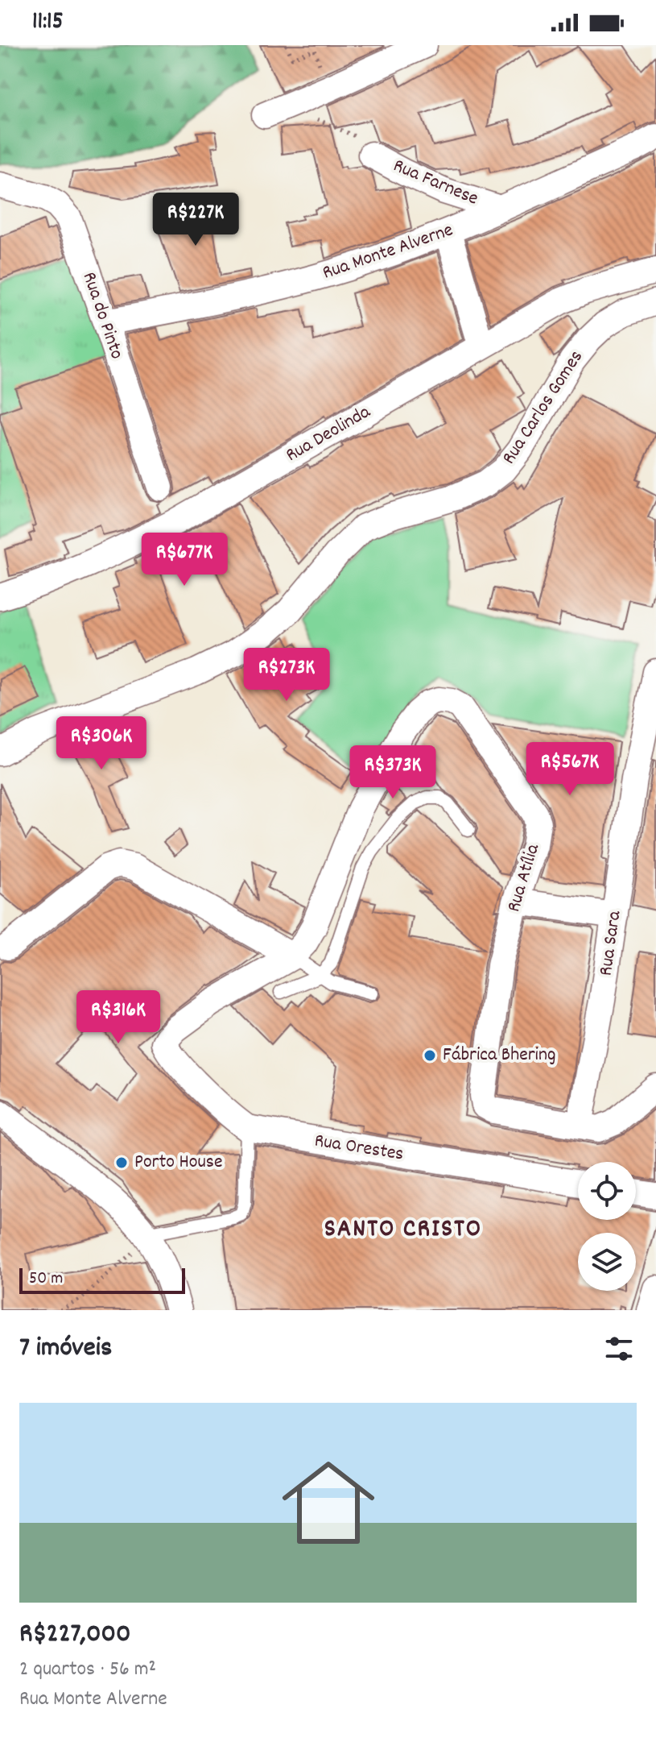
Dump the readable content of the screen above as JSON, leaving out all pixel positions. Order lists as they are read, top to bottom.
{
  "streets": {
    "street": [
      "Rua Farnese",
      "Rua Monte Alverne",
      "Rua do Pinto",
      "Rua Carlos Gomes",
      "Rua Deolinda",
      "Rua Atília",
      "Rua Sara",
      "Rua Orestes"
    ]
  },
  "crossings": [
    ["Rua Farnese", "Rua Monte Alverne"],
    ["Rua Monte Alverne", "Rua do Pinto"],
    ["Rua Atília", "Rua Sara"],
    ["Rua Atília", "Rua Orestes"]
  ],
  "districts": ["SANTO CRISTO"],
  "places": ["Fábrica Bhering", "Porto House"],
  "scale_bar": "50 m",
  "page": {
    "status": "11:15",
    "price": [
      "R$227K",
      "R$677K",
      "R$273K",
      "R$306K",
      "R$567K",
      "R$373K",
      "R$316K"
    ],
    "scale": "50 m",
    "heading": "7 imóveis",
    "list": [
      {
        "name": "R$227,000",
        "note": "2 quartos · 56 m² · Rua Monte Alverne"
      }
    ]
  }
}
